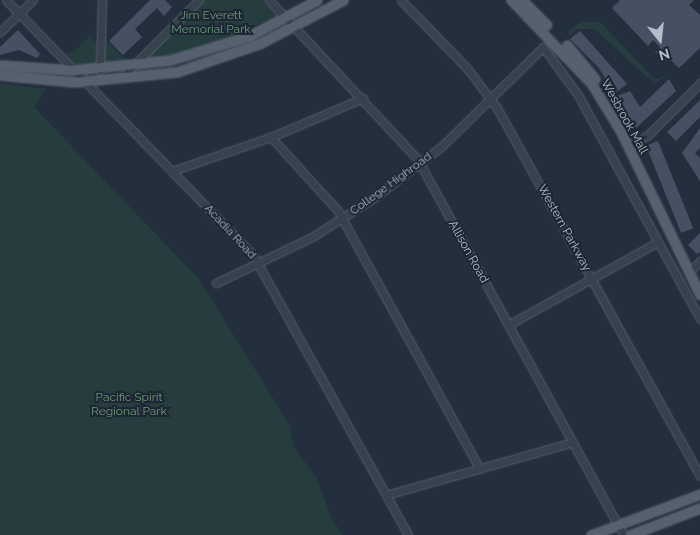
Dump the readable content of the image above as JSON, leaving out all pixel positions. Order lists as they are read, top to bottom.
{
  "streets": {
    "main road": ["Wesbrook Mall"],
    "street": [
      "College Highroad",
      "Western Parkway",
      "Acadia Road",
      "Allison Road"
    ]
  },
  "crossings": [
    ["College Highroad", "Western Parkway"],
    ["College Highroad", "Acadia Road"],
    ["College Highroad", "Allison Road"]
  ],
  "parks": ["Jim Everett Memorial Park", "Pacific Spirit Regional Park"],
  "north": "bottom"
}
